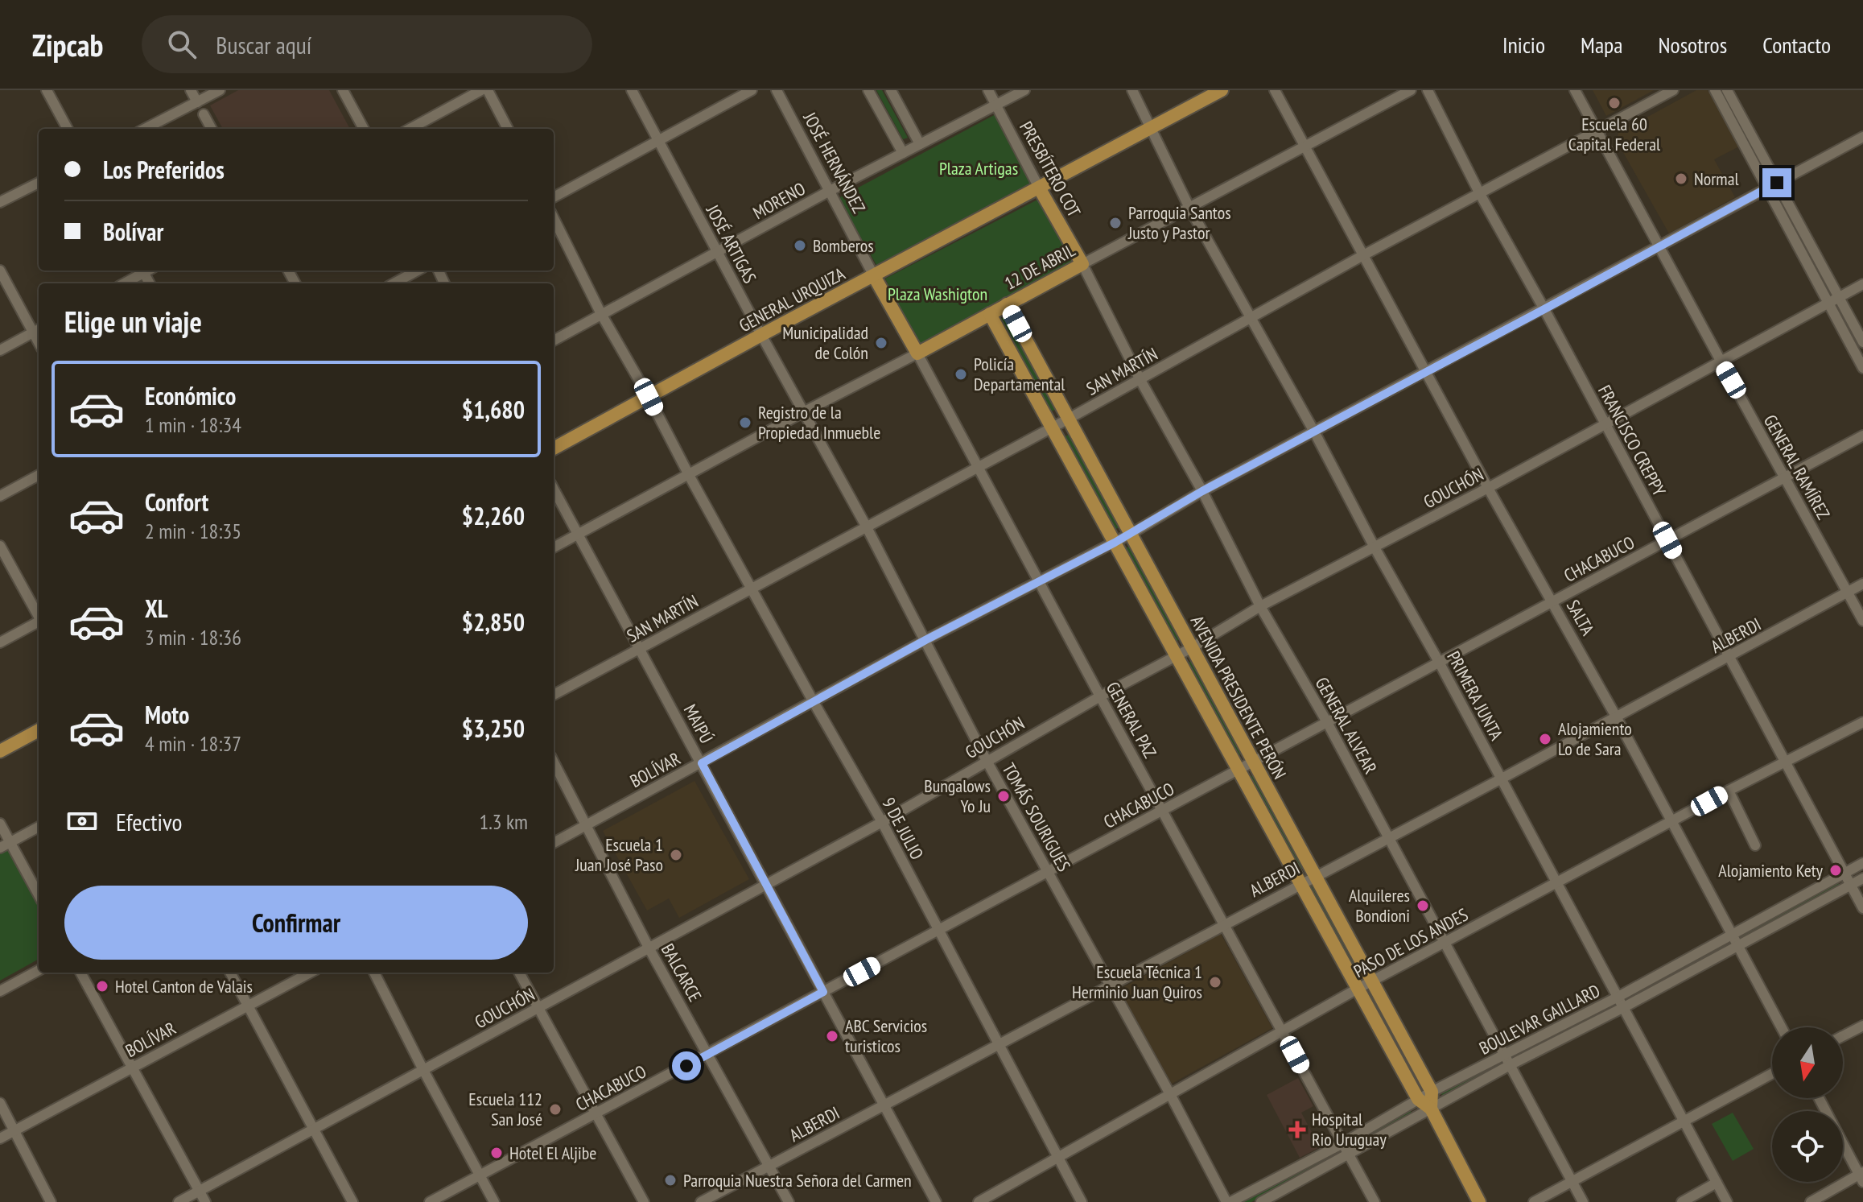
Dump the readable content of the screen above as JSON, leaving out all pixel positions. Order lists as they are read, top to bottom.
{
  "streets": {
    "main road": [
      "JOSÉ HERNÁNDEZ",
      "PRESBÍTERO COT",
      "12 DE ABRIL",
      "GENERAL URQUIZA",
      "AVENIDA PRESIDENTE PERÓN"
    ],
    "street": [
      "MORENO",
      "JOSÉ ARTIGAS",
      "SAN MARTÍN",
      "FRANCISCO CREPPY",
      "GENERAL RAMÍREZ",
      "GOUCHÓN",
      "CHACABUCO",
      "SALTA",
      "ALBERDI",
      "PRIMERA JUNTA",
      "GENERAL PAZ",
      "MAIPÚ",
      "GENERAL ALVEAR",
      "BOLÍVAR",
      "TOMÁS SOURIGUES",
      "9 DE JULIO",
      "PASO DE LOS ANDES",
      "BALCARCE",
      "BOULEVAR GAILLARD"
    ]
  },
  "crossings": [
    ["JOSÉ HERNÁNDEZ", "MORENO"],
    ["JOSÉ HERNÁNDEZ", "12 DE ABRIL"],
    ["JOSÉ HERNÁNDEZ", "GENERAL URQUIZA"],
    ["JOSÉ HERNÁNDEZ", "GENERAL PAZ"],
    ["PRESBÍTERO COT", "MORENO"],
    ["PRESBÍTERO COT", "12 DE ABRIL"],
    ["PRESBÍTERO COT", "GENERAL URQUIZA"],
    ["PRESBÍTERO COT", "GENERAL ALVEAR"],
    ["MORENO", "JOSÉ ARTIGAS"],
    ["MORENO", "9 DE JULIO"],
    ["JOSÉ ARTIGAS", "12 DE ABRIL"],
    ["JOSÉ ARTIGAS", "GENERAL URQUIZA"],
    ["JOSÉ ARTIGAS", "TOMÁS SOURIGUES"],
    ["12 DE ABRIL", "SALTA"],
    ["12 DE ABRIL", "PRIMERA JUNTA"],
    ["12 DE ABRIL", "AVENIDA PRESIDENTE PERÓN"],
    ["12 DE ABRIL", "GENERAL PAZ"],
    ["12 DE ABRIL", "MAIPÚ"],
    ["12 DE ABRIL", "GENERAL ALVEAR"],
    ["12 DE ABRIL", "TOMÁS SOURIGUES"],
    ["12 DE ABRIL", "9 DE JULIO"],
    ["GENERAL URQUIZA", "PRIMERA JUNTA"],
    ["GENERAL URQUIZA", "9 DE JULIO"],
    ["SAN MARTÍN", "FRANCISCO CREPPY"],
    ["SAN MARTÍN", "GENERAL RAMÍREZ"],
    ["SAN MARTÍN", "SALTA"],
    ["SAN MARTÍN", "PRIMERA JUNTA"],
    ["SAN MARTÍN", "AVENIDA PRESIDENTE PERÓN"],
    ["SAN MARTÍN", "GENERAL PAZ"],
    ["SAN MARTÍN", "MAIPÚ"],
    ["SAN MARTÍN", "GENERAL ALVEAR"],
    ["SAN MARTÍN", "TOMÁS SOURIGUES"],
    ["SAN MARTÍN", "9 DE JULIO"],
    ["FRANCISCO CREPPY", "GOUCHÓN"],
    ["FRANCISCO CREPPY", "CHACABUCO"],
    ["FRANCISCO CREPPY", "ALBERDI"],
    ["FRANCISCO CREPPY", "BOLÍVAR"],
    ["FRANCISCO CREPPY", "PASO DE LOS ANDES"],
    ["FRANCISCO CREPPY", "BOULEVAR GAILLARD"],
    ["GENERAL RAMÍREZ", "GOUCHÓN"],
    ["GENERAL RAMÍREZ", "CHACABUCO"],
    ["GENERAL RAMÍREZ", "ALBERDI"],
    ["GENERAL RAMÍREZ", "BOLÍVAR"],
    ["GOUCHÓN", "SALTA"],
    ["GOUCHÓN", "PRIMERA JUNTA"],
    ["GOUCHÓN", "AVENIDA PRESIDENTE PERÓN"],
    ["GOUCHÓN", "GENERAL PAZ"],
    ["GOUCHÓN", "MAIPÚ"],
    ["GOUCHÓN", "GENERAL ALVEAR"],
    ["GOUCHÓN", "TOMÁS SOURIGUES"],
    ["GOUCHÓN", "9 DE JULIO"],
    ["GOUCHÓN", "BALCARCE"],
    ["CHACABUCO", "SALTA"],
    ["CHACABUCO", "PRIMERA JUNTA"],
    ["CHACABUCO", "AVENIDA PRESIDENTE PERÓN"],
    ["CHACABUCO", "GENERAL PAZ"],
    ["CHACABUCO", "MAIPÚ"],
    ["CHACABUCO", "GENERAL ALVEAR"],
    ["CHACABUCO", "TOMÁS SOURIGUES"],
    ["CHACABUCO", "9 DE JULIO"],
    ["CHACABUCO", "BALCARCE"],
    ["SALTA", "ALBERDI"],
    ["SALTA", "BOLÍVAR"],
    ["SALTA", "PASO DE LOS ANDES"],
    ["SALTA", "BOULEVAR GAILLARD"],
    ["ALBERDI", "PRIMERA JUNTA"],
    ["ALBERDI", "AVENIDA PRESIDENTE PERÓN"],
    ["ALBERDI", "GENERAL PAZ"],
    ["ALBERDI", "MAIPÚ"],
    ["ALBERDI", "GENERAL ALVEAR"],
    ["ALBERDI", "TOMÁS SOURIGUES"],
    ["ALBERDI", "9 DE JULIO"],
    ["ALBERDI", "BALCARCE"],
    ["PRIMERA JUNTA", "BOLÍVAR"],
    ["PRIMERA JUNTA", "PASO DE LOS ANDES"],
    ["PRIMERA JUNTA", "BOULEVAR GAILLARD"],
    ["AVENIDA PRESIDENTE PERÓN", "BOLÍVAR"],
    ["AVENIDA PRESIDENTE PERÓN", "PASO DE LOS ANDES"],
    ["AVENIDA PRESIDENTE PERÓN", "BOULEVAR GAILLARD"],
    ["GENERAL PAZ", "BOLÍVAR"],
    ["GENERAL PAZ", "PASO DE LOS ANDES"],
    ["GENERAL PAZ", "BOULEVAR GAILLARD"],
    ["MAIPÚ", "BOLÍVAR"],
    ["GENERAL ALVEAR", "BOLÍVAR"],
    ["GENERAL ALVEAR", "PASO DE LOS ANDES"],
    ["GENERAL ALVEAR", "BOULEVAR GAILLARD"],
    ["BOLÍVAR", "TOMÁS SOURIGUES"],
    ["BOLÍVAR", "9 DE JULIO"],
    ["BOLÍVAR", "BALCARCE"],
    ["TOMÁS SOURIGUES", "PASO DE LOS ANDES"],
    ["TOMÁS SOURIGUES", "BOULEVAR GAILLARD"],
    ["9 DE JULIO", "PASO DE LOS ANDES"]
  ],
  "parks": ["Plaza Artigas", "Plaza Washigton"],
  "places": {
    "other": [
      "Escuela 60 Capital Federal",
      "Normal",
      "Parroquia Santos Justo y Pastor",
      "Bomberos",
      "Municipalidad de Colón",
      "Policía Departamental",
      "Registro de la Propiedad Inmueble",
      "Alojamiento Lo de Sara",
      "Bungalows Yo Ju",
      "Escuela 1 Juan José Paso",
      "Alojamiento Kety",
      "Alquileres Bondioni",
      "Escuela Técnica 1 Herminio Juan Quiros",
      "Hotel Canton de Valais",
      "ABC Servicios turisticos",
      "Escuela 112 San José",
      "Hotel El Aljibe",
      "Parroquia Nuestra Señora del Carmen"
    ],
    "health": ["Hospital Rio Uruguay"]
  },
  "north": "bottom",
  "page": {
    "header": "Zipcab",
    "search": "Buscar aquí",
    "nav": [
      "Inicio",
      "Mapa",
      "Nosotros",
      "Contacto"
    ],
    "banner": ["Los Preferidos", "Bolívar"],
    "heading": "Elige un viaje",
    "list": [
      {
        "name": "Económico",
        "note": "1 min · 18:34",
        "value": "$1,680"
      },
      {
        "name": "Confort",
        "note": "2 min · 18:35",
        "value": "$2,260"
      },
      {
        "name": "XL",
        "note": "3 min · 18:36",
        "value": "$2,850"
      },
      {
        "name": "Moto",
        "note": "4 min · 18:37",
        "value": "$3,250"
      }
    ],
    "pay": ["Efectivo", "1.3 km"],
    "buttons": "Confirmar"
  }
}
